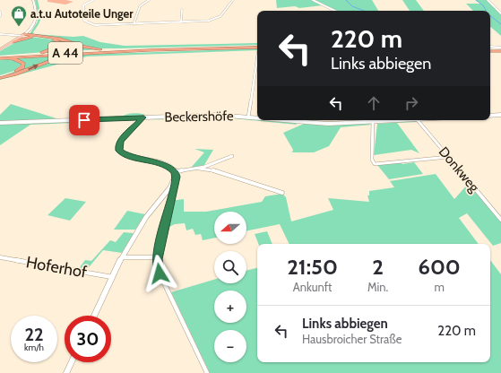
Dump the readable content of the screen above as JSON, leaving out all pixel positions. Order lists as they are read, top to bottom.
{
  "streets": {
    "highway": ["A 44"],
    "street": ["Beckershöfe", "Donkweg", "Hoferhof"]
  },
  "places": {
    "shop": ["a.t.u Autoteile Unger"]
  },
  "north": "left",
  "page": {
    "turn": ["220 m", "Links abbiegen"],
    "map_buttons": ["+", "−"],
    "eta": [
      "21:50",
      "Ankunft",
      "2",
      "Min.",
      "600",
      "m"
    ],
    "list": [
      {
        "name": "Links abbiegen",
        "note": "Hausbroicher Straße",
        "value": "220 m"
      }
    ],
    "speed": "22 km/h",
    "limit": "30"
  }
}
